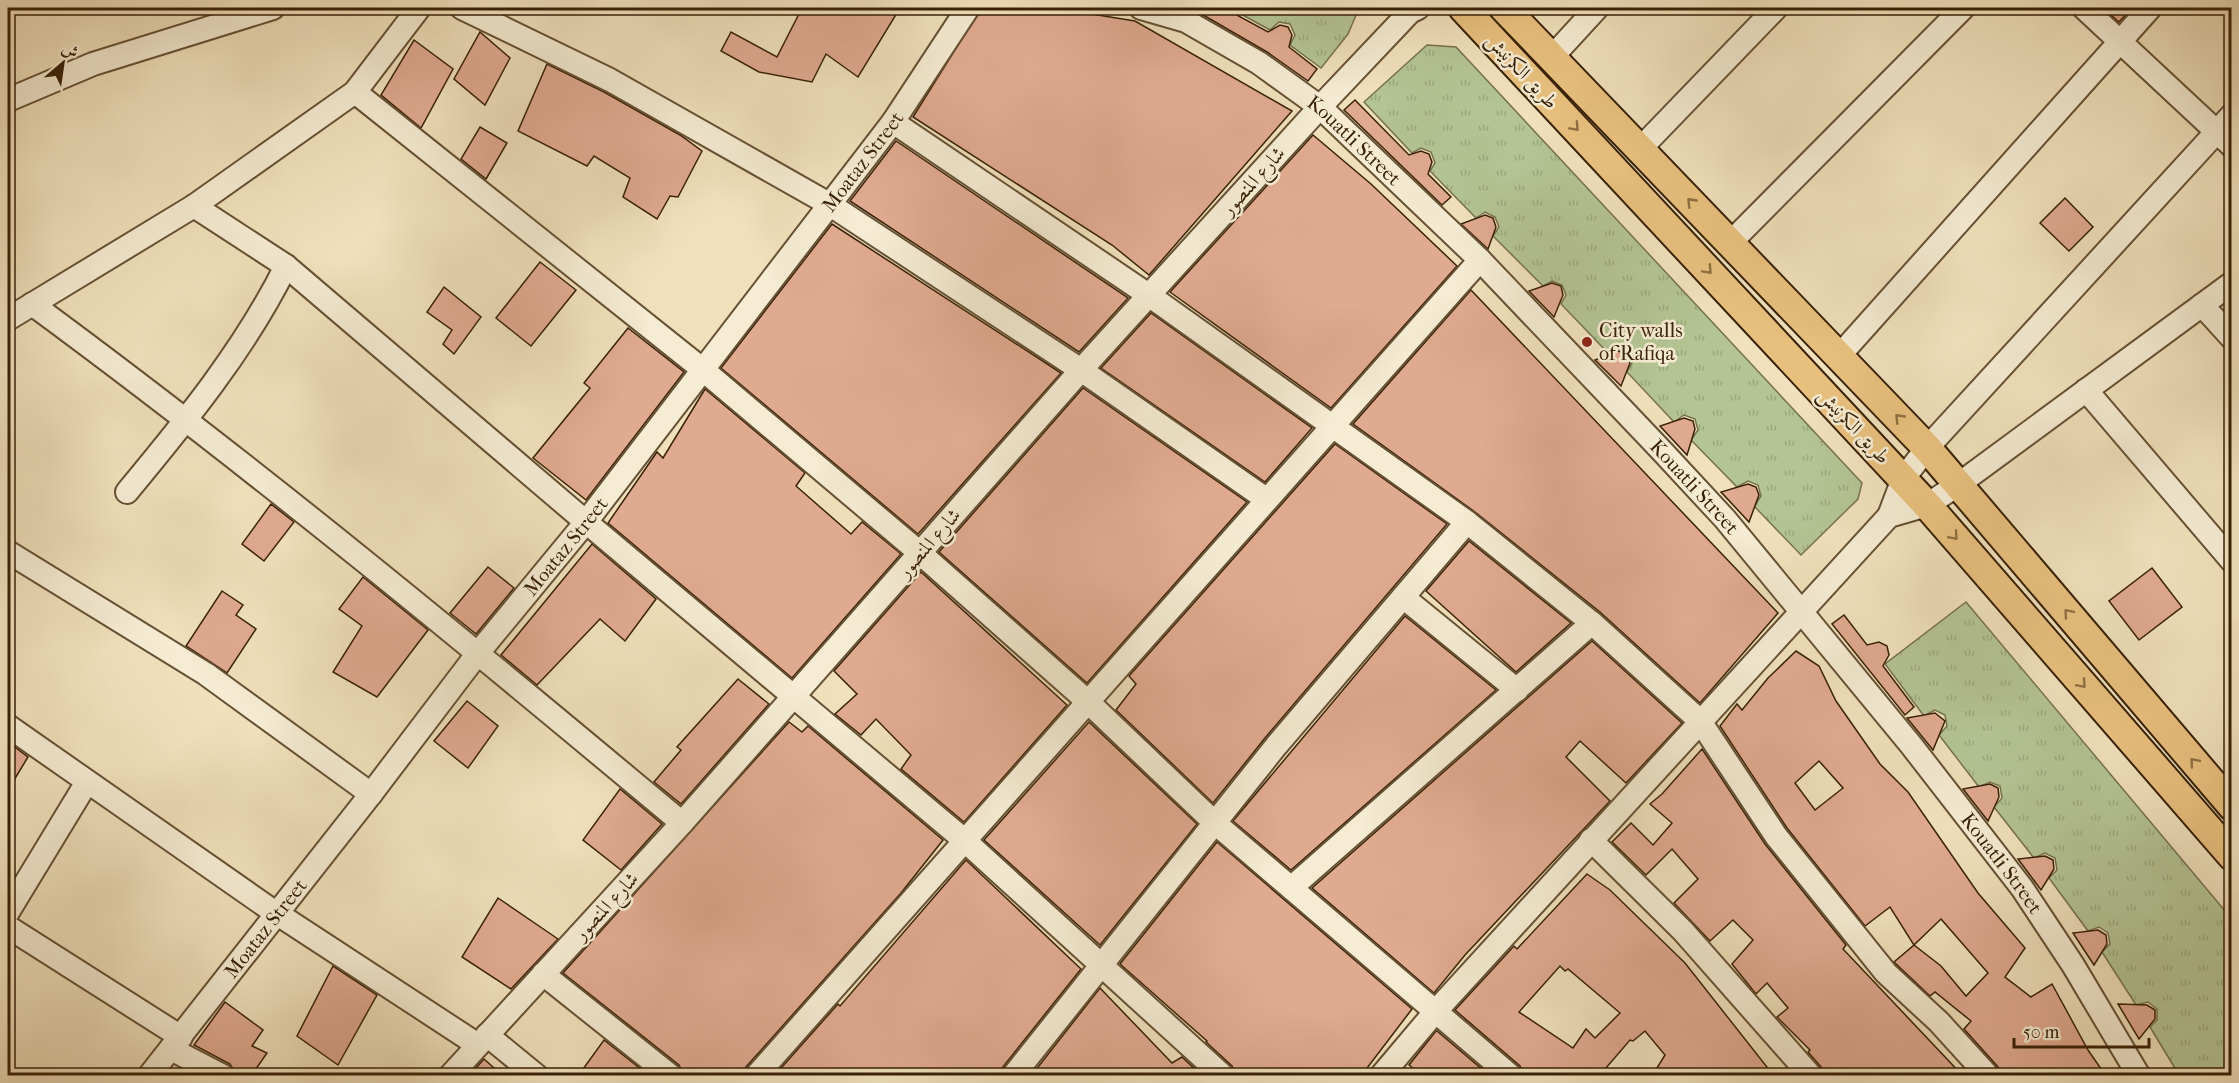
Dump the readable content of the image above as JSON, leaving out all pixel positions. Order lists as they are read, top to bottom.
{
  "streets": {
    "main road": ["طريق الكرنيش"],
    "street": ["Kouatli Street", "Moataz Street", "شارع المنصور"]
  },
  "crossings": [
    ["Kouatli Street", "شارع المنصور"]
  ],
  "places": ["City walls of Rafiqa"],
  "scale_bar": "50 m",
  "north": "top right"
}
